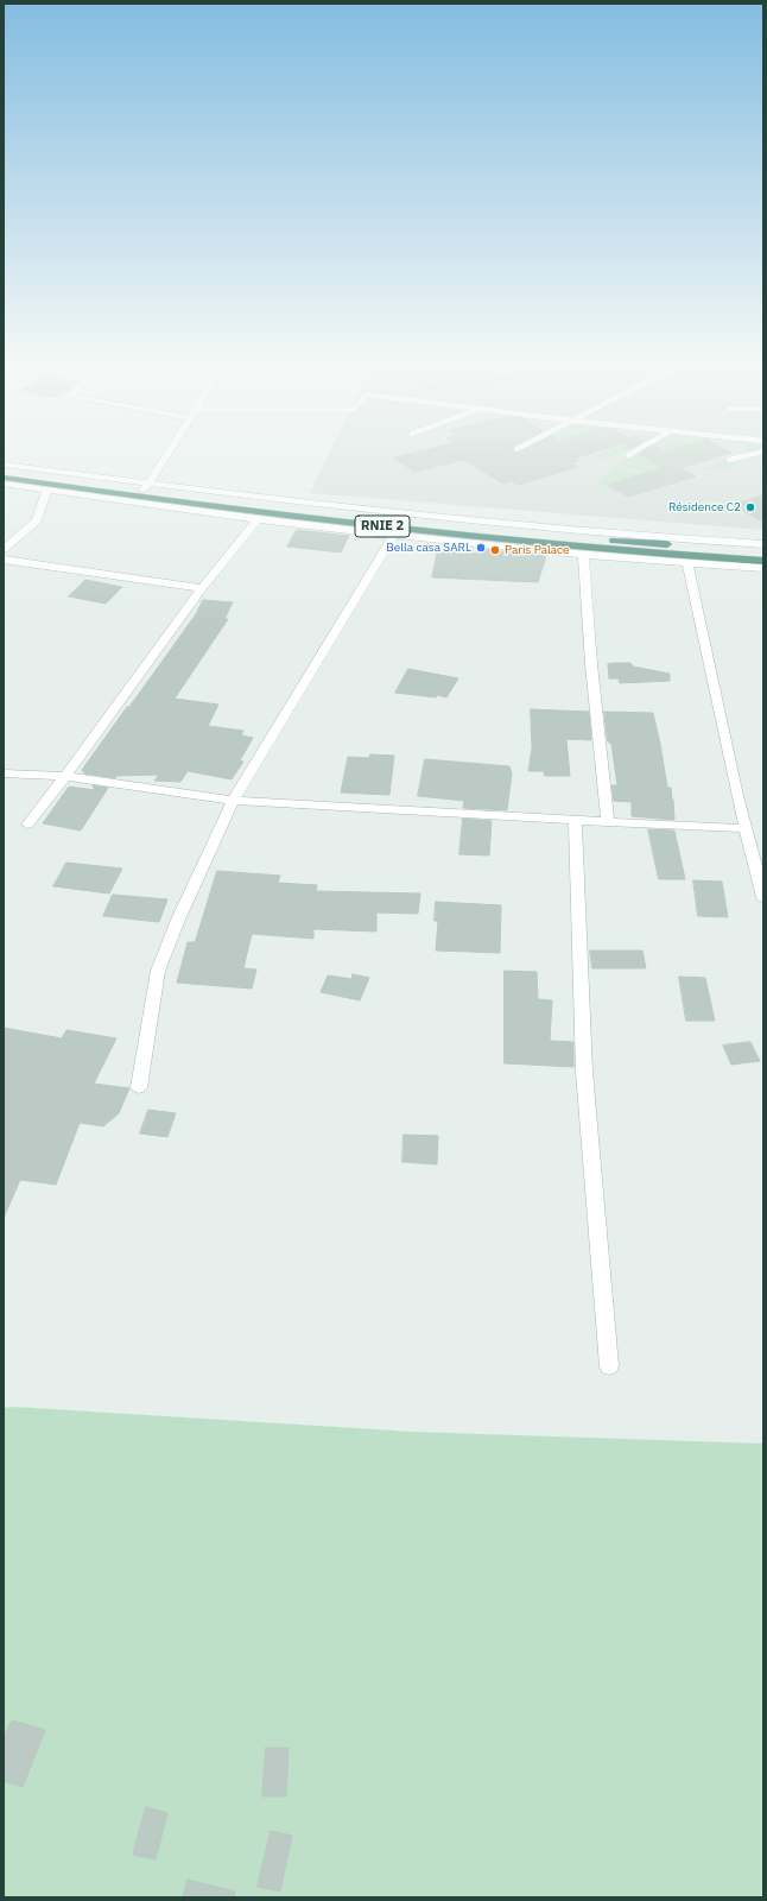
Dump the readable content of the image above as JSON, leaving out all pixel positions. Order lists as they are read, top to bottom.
{
  "streets": {
    "highway": ["RNIE 2"]
  },
  "places": ["Résidence C2", "Bella casa SARL", "Paris Palace"]
}
